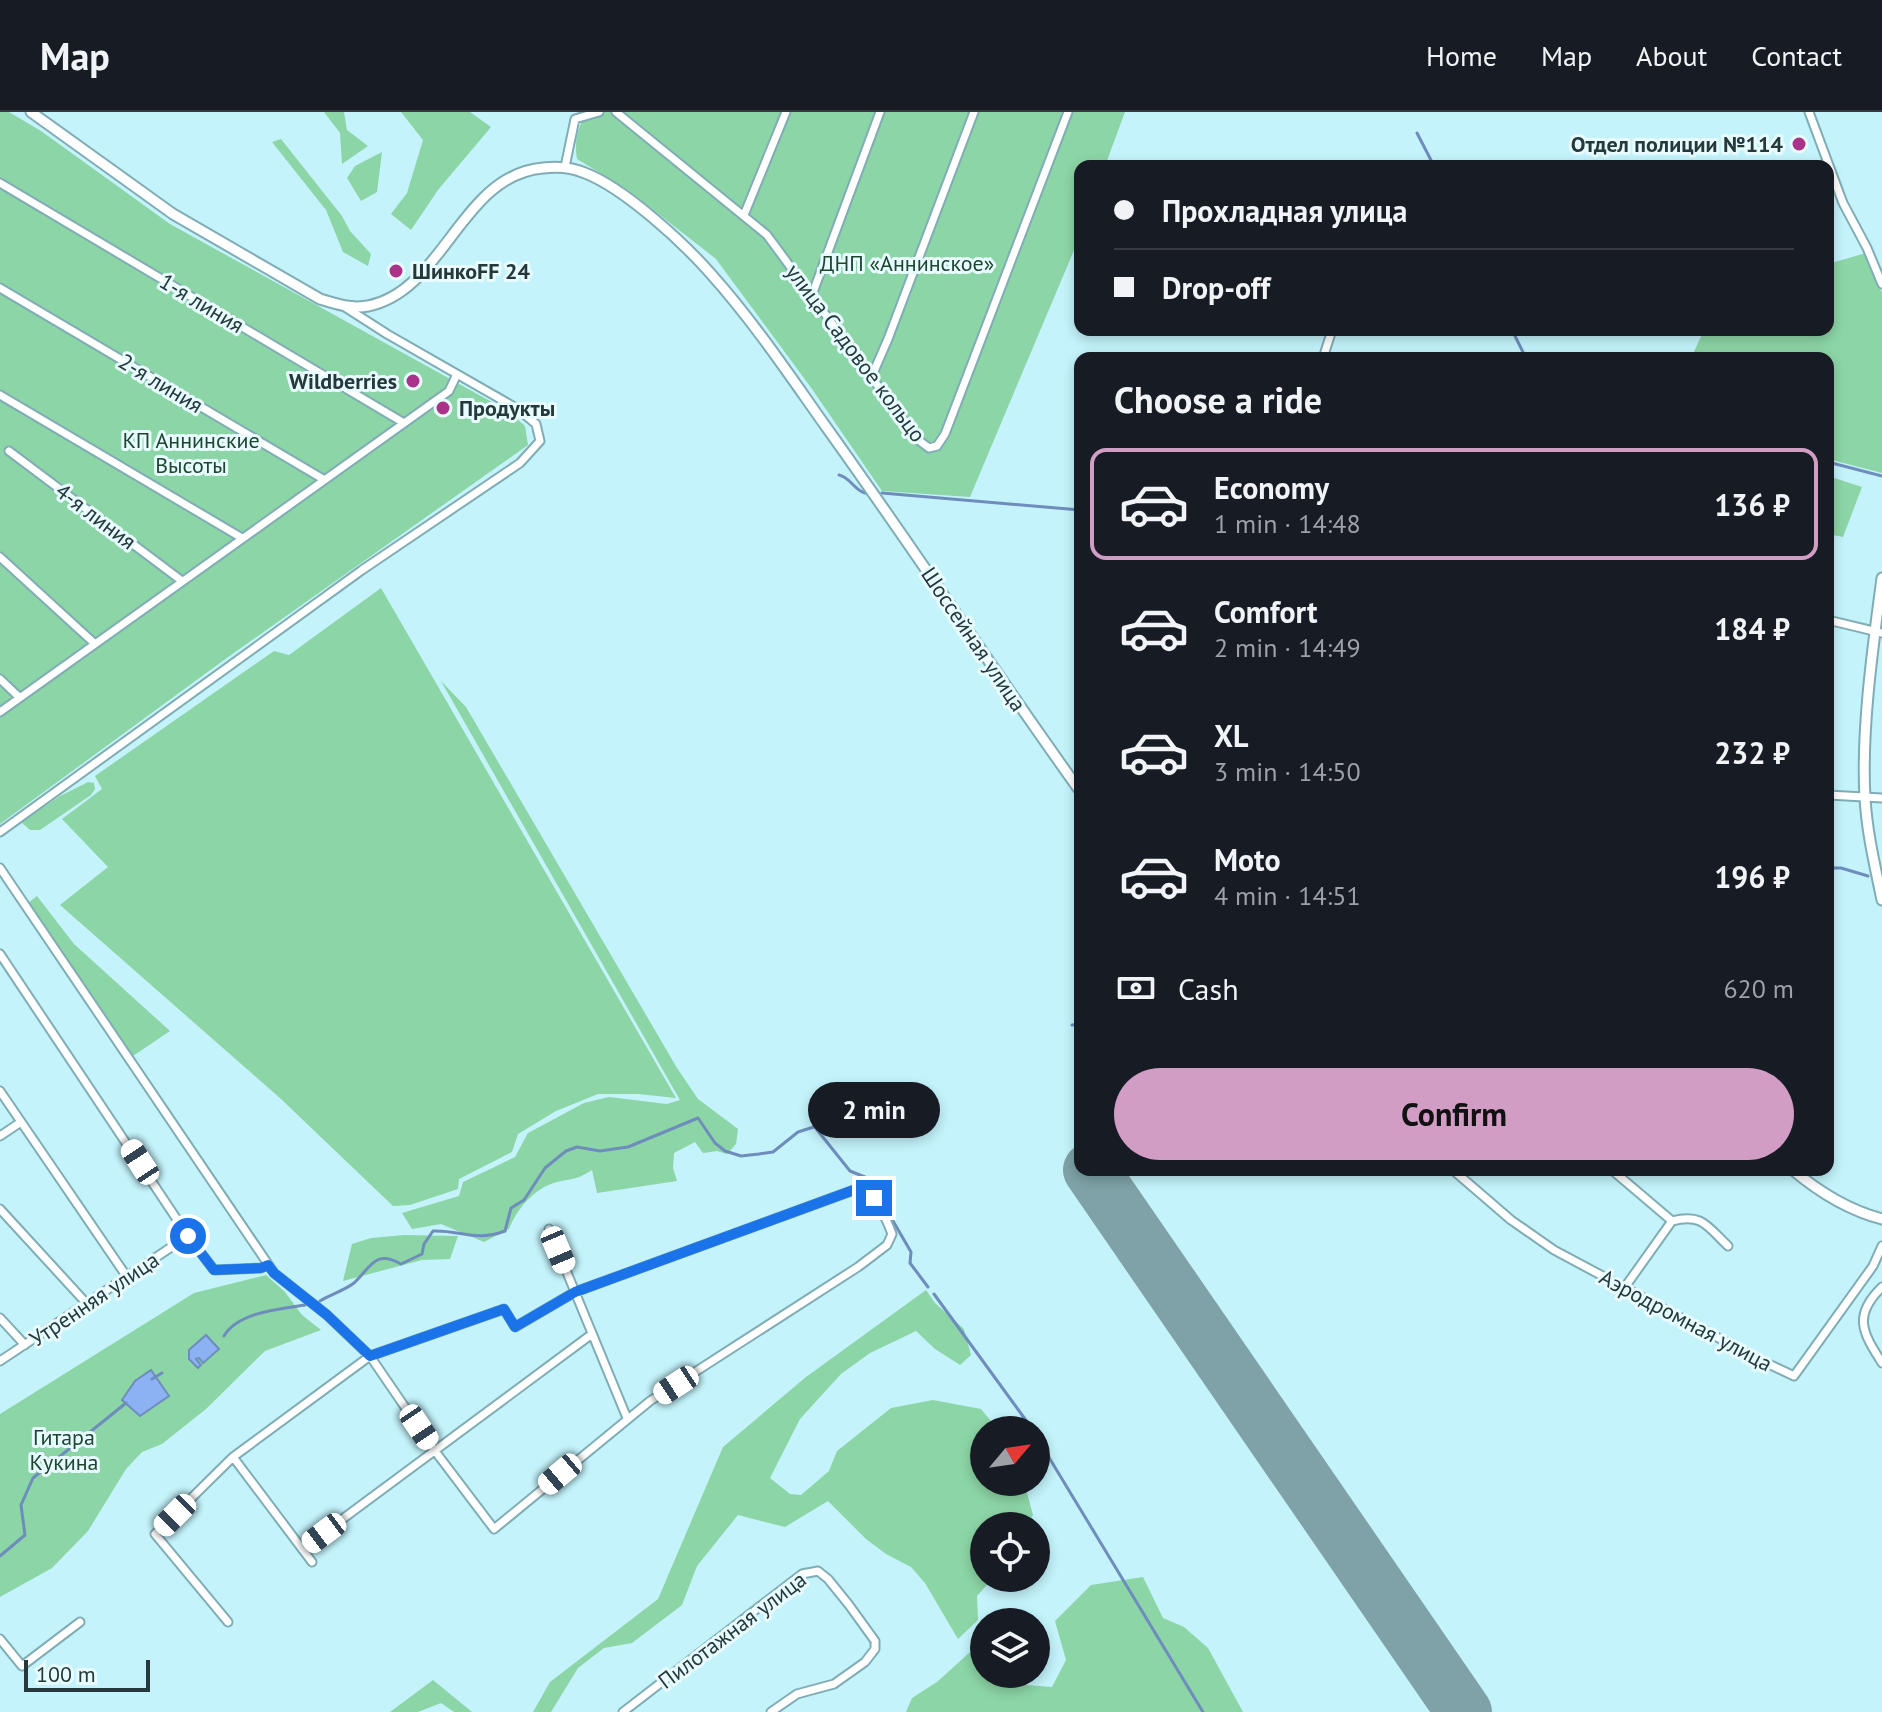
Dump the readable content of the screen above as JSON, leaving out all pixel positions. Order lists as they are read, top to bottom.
{
  "streets": {
    "main road": ["Шоссейная улица"],
    "street": [
      "1-я линия",
      "улица Садовое кольцо",
      "2-я линия",
      "4-я линия",
      "Утренняя улица",
      "Аэродромная улица",
      "Пилотажная улица"
    ]
  },
  "parks": ["ДНП «Аннинское»", "КП Аннинские Высоты", "Гитара Кукина"],
  "places": [
    "Отдел полиции №114",
    "ШинкоFF 24",
    "Wildberries",
    "Продукты"
  ],
  "scale_bar": "100 m",
  "north": "top right",
  "page": {
    "header": "Map",
    "nav": [
      "Home",
      "Map",
      "About",
      "Contact"
    ],
    "banner": ["Прохладная улица", "Drop-off"],
    "heading": "Choose a ride",
    "list": [
      {
        "name": "Economy",
        "note": "1 min · 14:48",
        "value": "136 ₽"
      },
      {
        "name": "Comfort",
        "note": "2 min · 14:49",
        "value": "184 ₽"
      },
      {
        "name": "XL",
        "note": "3 min · 14:50",
        "value": "232 ₽"
      },
      {
        "name": "Moto",
        "note": "4 min · 14:51",
        "value": "196 ₽"
      }
    ],
    "pay": ["Cash", "620 m"],
    "buttons": "Confirm",
    "bubble": "2 min",
    "scale": "100 m"
  }
}
